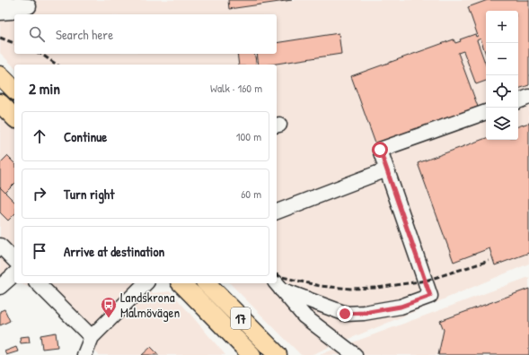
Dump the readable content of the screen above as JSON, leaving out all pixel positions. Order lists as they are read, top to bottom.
{
  "streets": {
    "main road": ["17"]
  },
  "places": {
    "bus stop": ["Landskrona Malmövägen"]
  },
  "page": {
    "map_buttons": ["+", "−"],
    "search": "Search here",
    "heading": ["2 min", "Walk · 160 m"],
    "list": [
      ["Continue", "100 m"],
      ["Turn right", "60 m"],
      "Arrive at destination"
    ]
  }
}
